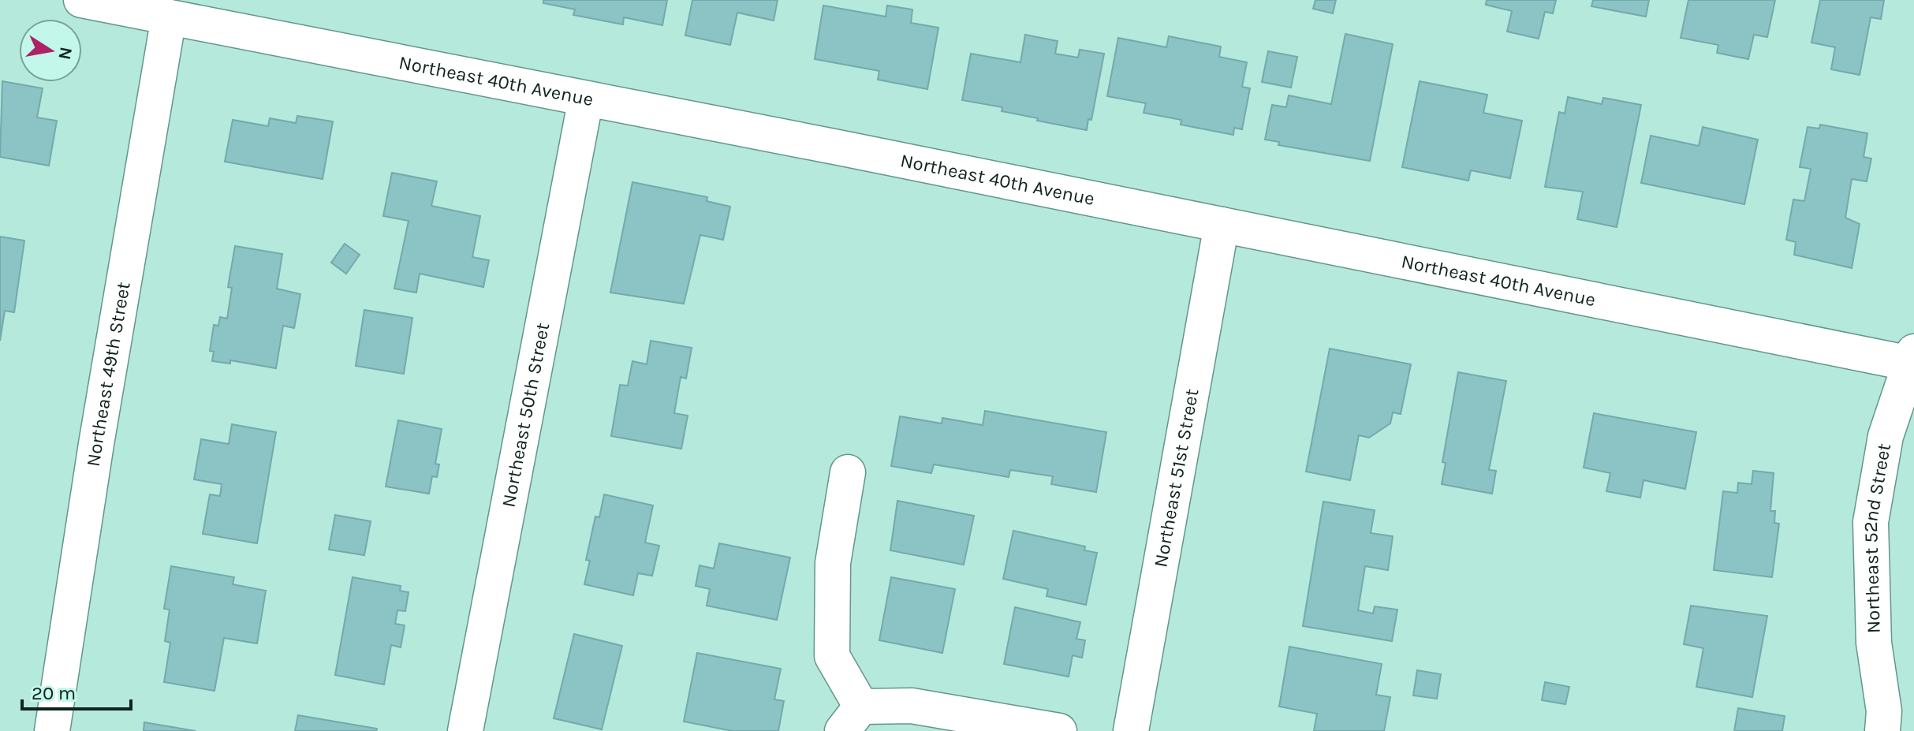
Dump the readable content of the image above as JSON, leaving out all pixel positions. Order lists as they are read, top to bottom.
{
  "streets": {
    "street": [
      "Northeast 40th Avenue",
      "Northeast 49th Street",
      "Northeast 50th Street",
      "Northeast 51st Street",
      "Northeast 52nd Street"
    ]
  },
  "crossings": [
    ["Northeast 40th Avenue", "Northeast 49th Street"],
    ["Northeast 40th Avenue", "Northeast 50th Street"],
    ["Northeast 40th Avenue", "Northeast 51st Street"],
    ["Northeast 40th Avenue", "Northeast 52nd Street"]
  ],
  "scale_bar": "20 m",
  "north": "right"
}
